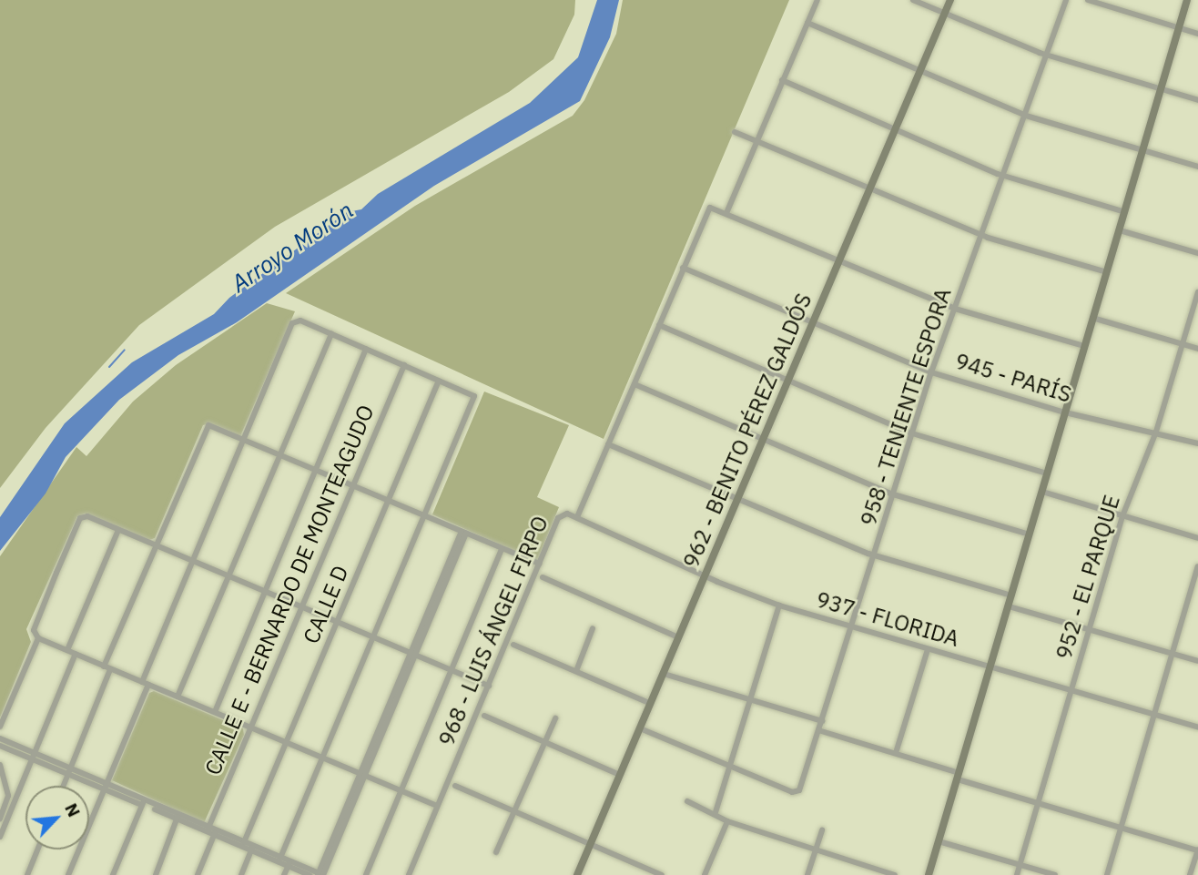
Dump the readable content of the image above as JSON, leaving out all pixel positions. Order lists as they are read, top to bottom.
{
  "streets": {
    "main road": ["962 - BENITO PÉREZ GALDÓS"],
    "street": [
      "945 - PARÍS",
      "958 - TENIENTE ESPORA",
      "952 - EL PARQUE",
      "CALLE E - BERNARDO DE MONTEAGUDO",
      "CALLE D",
      "937 - FLORIDA",
      "968 - LUIS ÁNGEL FIRPO"
    ]
  },
  "crossings": [
    ["945 - PARÍS", "958 - TENIENTE ESPORA"],
    ["945 - PARÍS", "962 - BENITO PÉREZ GALDÓS"],
    ["945 - PARÍS", "952 - EL PARQUE"],
    ["945 - PARÍS", "968 - LUIS ÁNGEL FIRPO"],
    ["958 - TENIENTE ESPORA", "937 - FLORIDA"],
    ["962 - BENITO PÉREZ GALDÓS", "937 - FLORIDA"],
    ["952 - EL PARQUE", "937 - FLORIDA"],
    ["937 - FLORIDA", "968 - LUIS ÁNGEL FIRPO"]
  ],
  "water": ["Arroyo Morón"],
  "north": "top right"
}
